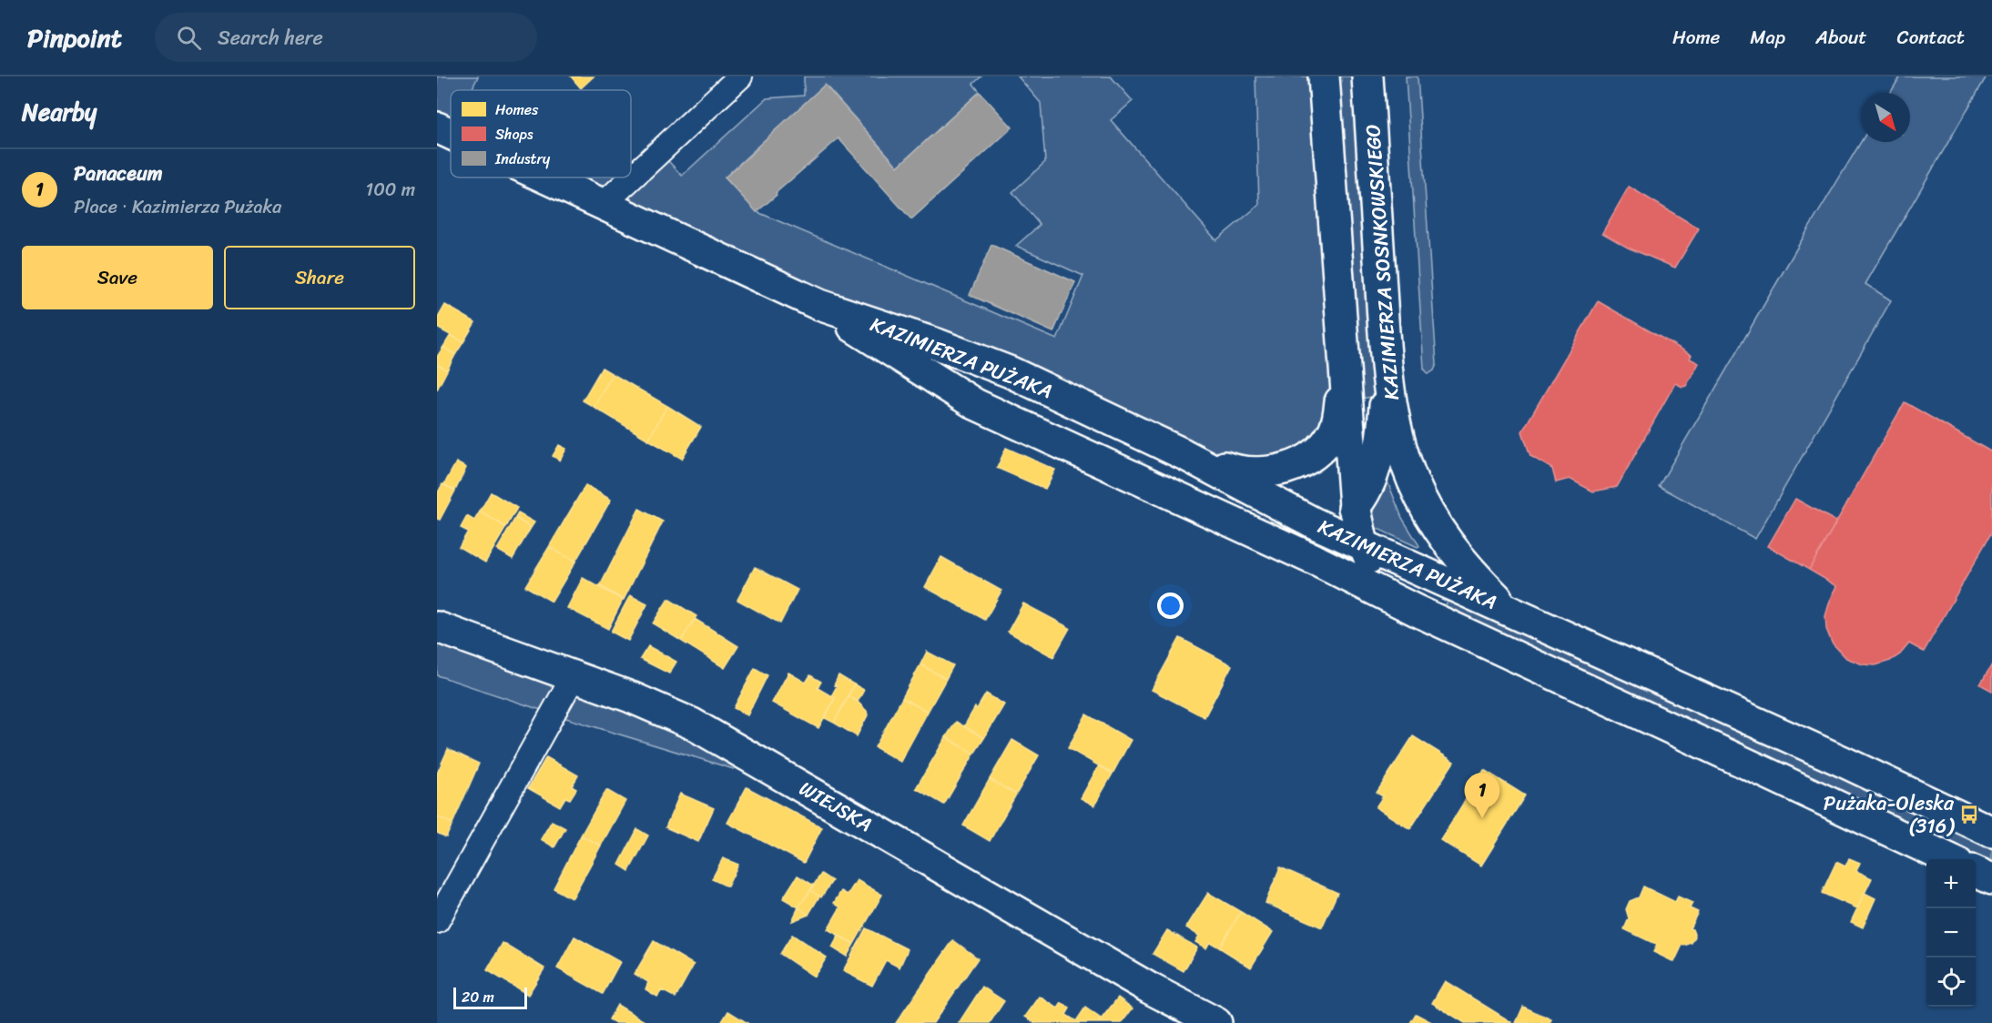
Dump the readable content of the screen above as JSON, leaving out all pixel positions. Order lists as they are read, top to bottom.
{
  "streets": {
    "street": ["KAZIMIERZA SOSNKOWSKIEGO", "KAZIMIERZA PUŻAKA", "WIEJSKA"]
  },
  "crossings": [
    ["KAZIMIERZA SOSNKOWSKIEGO", "KAZIMIERZA PUŻAKA"]
  ],
  "places": {
    "bus stop": ["Pużaka-Oleska (316)"]
  },
  "legend": ["Homes", "Shops", "Industry"],
  "scale_bar": "20 m",
  "north": "bottom right",
  "page": {
    "header": "Pinpoint",
    "search": "Search here",
    "nav": [
      "Home",
      "Map",
      "About",
      "Contact"
    ],
    "heading": "Nearby",
    "list": [
      {
        "mark": "1",
        "name": "Panaceum",
        "note": "Place · Kazimierza Pużaka",
        "value": "100 m"
      }
    ],
    "buttons": ["Save", "Share"],
    "pins": "1",
    "map_buttons": ["+", "−"],
    "scale": "20 m"
  }
}
